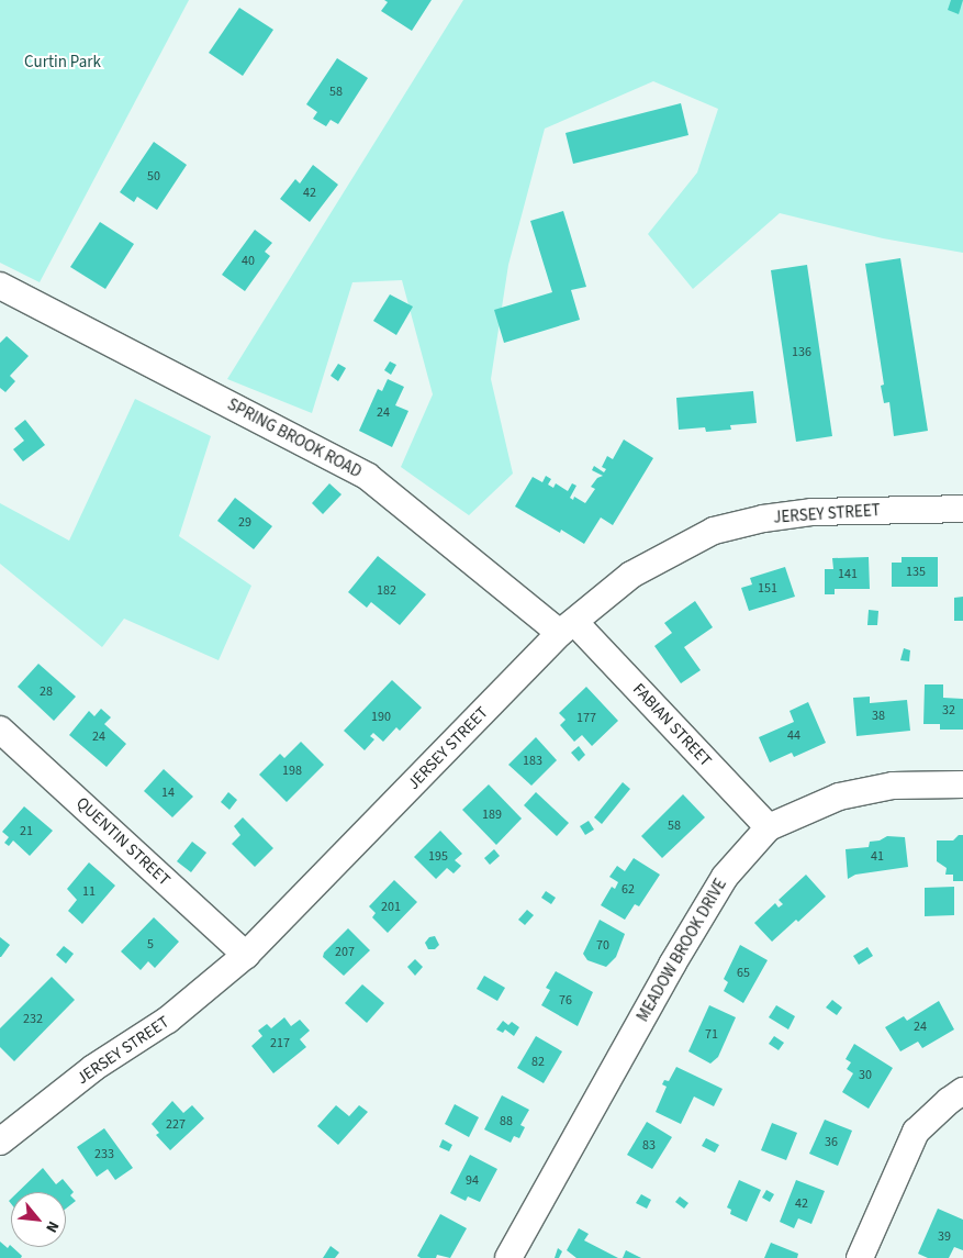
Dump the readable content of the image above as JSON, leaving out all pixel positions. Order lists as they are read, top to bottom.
{
  "streets": {
    "street": [
      "SPRING BROOK ROAD",
      "JERSEY STREET",
      "FABIAN STREET",
      "QUENTIN STREET",
      "MEADOW BROOK DRIVE"
    ]
  },
  "crossings": [
    ["SPRING BROOK ROAD", "JERSEY STREET"],
    ["SPRING BROOK ROAD", "FABIAN STREET"],
    ["JERSEY STREET", "FABIAN STREET"],
    ["JERSEY STREET", "QUENTIN STREET"],
    ["FABIAN STREET", "MEADOW BROOK DRIVE"]
  ],
  "parks": ["Curtin Park"],
  "house_numbers": [
    "58",
    "50",
    "42",
    "40",
    "136",
    "24",
    "29",
    "135",
    "141",
    "151",
    "182",
    "28",
    "32",
    "38",
    "190",
    "177",
    "44",
    "24",
    "183",
    "198",
    "14",
    "189",
    "58",
    "21",
    "195",
    "41",
    "62",
    "11",
    "201",
    "5",
    "70",
    "207",
    "65",
    "76",
    "232",
    "24",
    "71",
    "217",
    "82",
    "30",
    "88",
    "227",
    "36",
    "83",
    "233",
    "94",
    "42",
    "39"
  ],
  "north": "bottom right"
}
